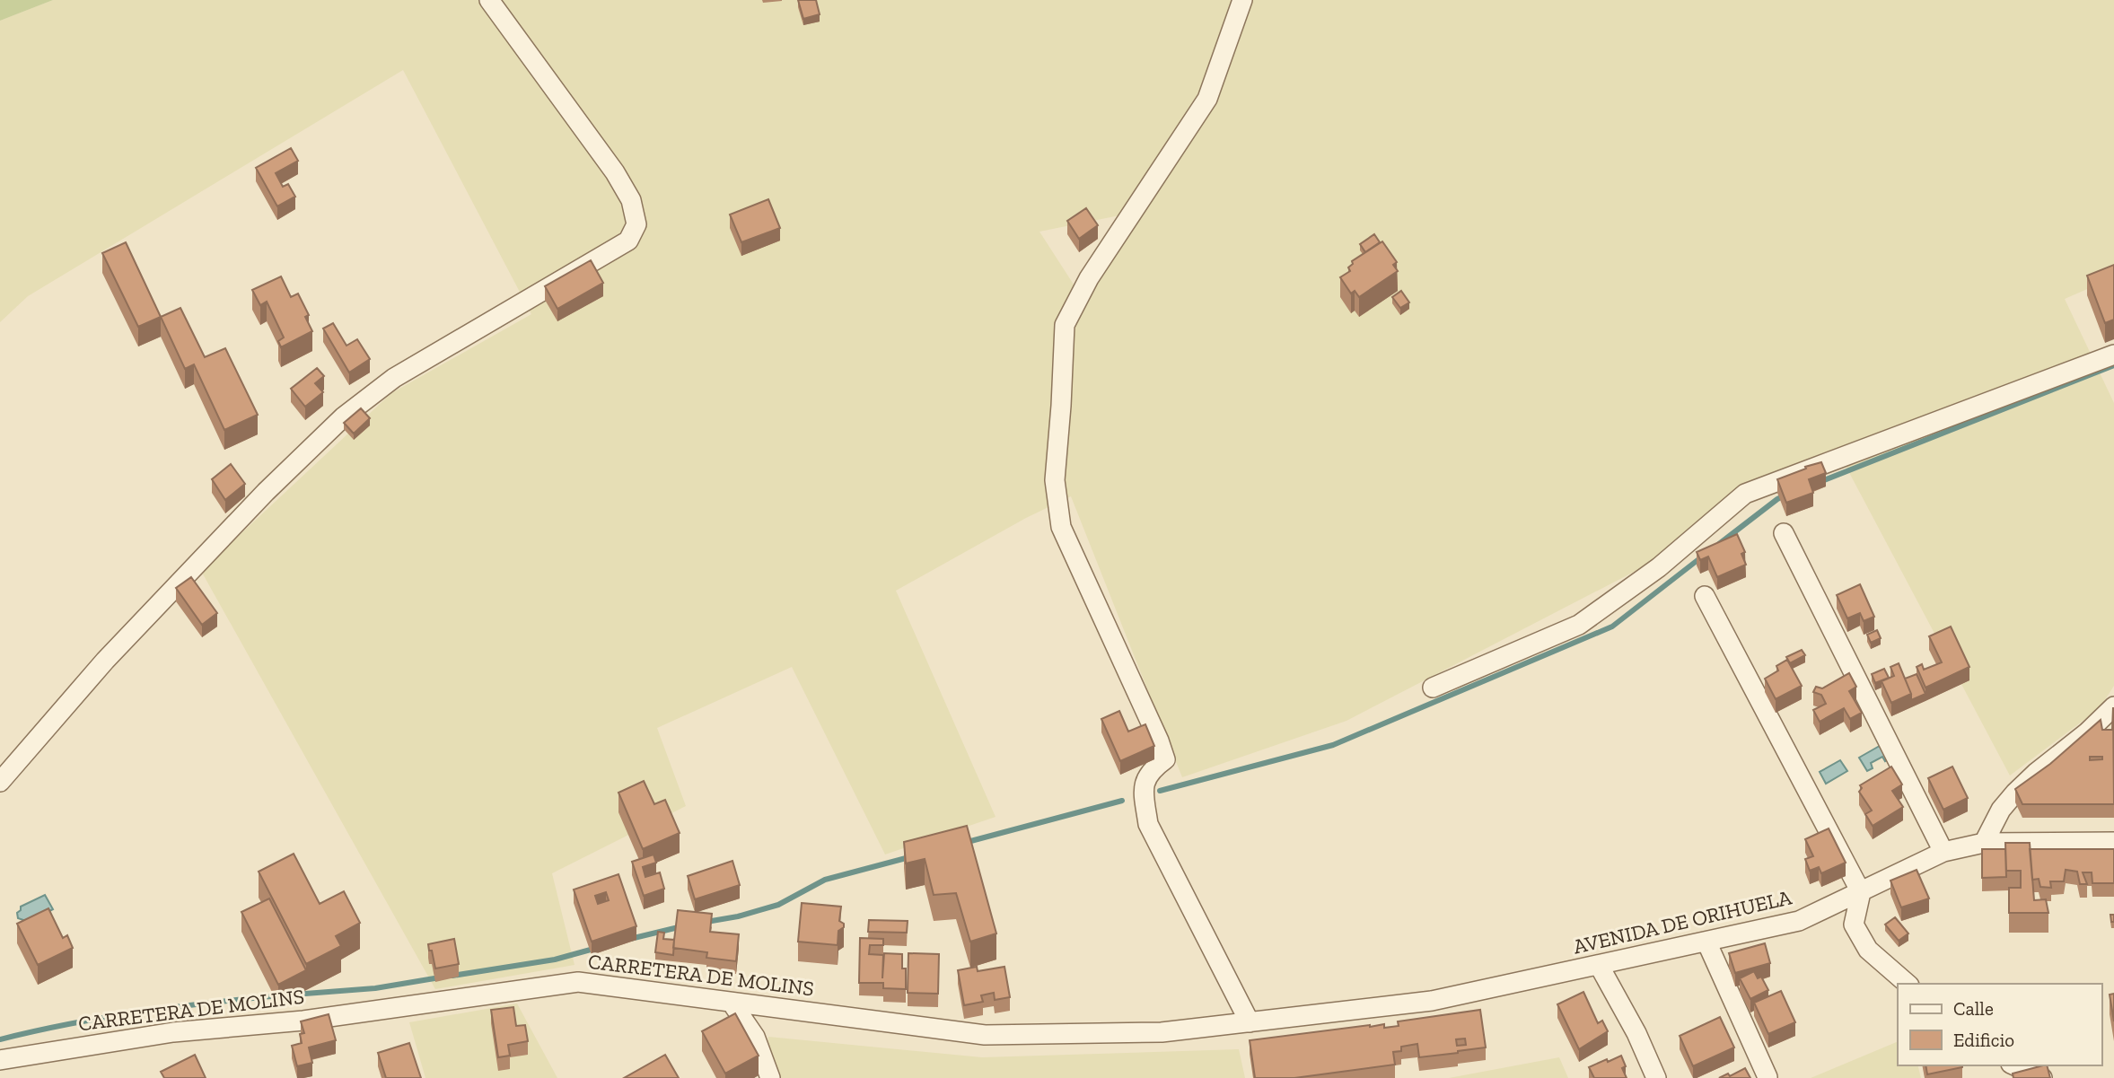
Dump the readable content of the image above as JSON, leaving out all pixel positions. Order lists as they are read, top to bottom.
{
  "streets": {
    "street": ["AVENIDA DE ORIHUELA", "CARRETERA DE MOLINS"]
  },
  "crossings": [
    ["AVENIDA DE ORIHUELA", "CARRETERA DE MOLINS"]
  ],
  "legend": ["Calle", "Edificio"]
}
